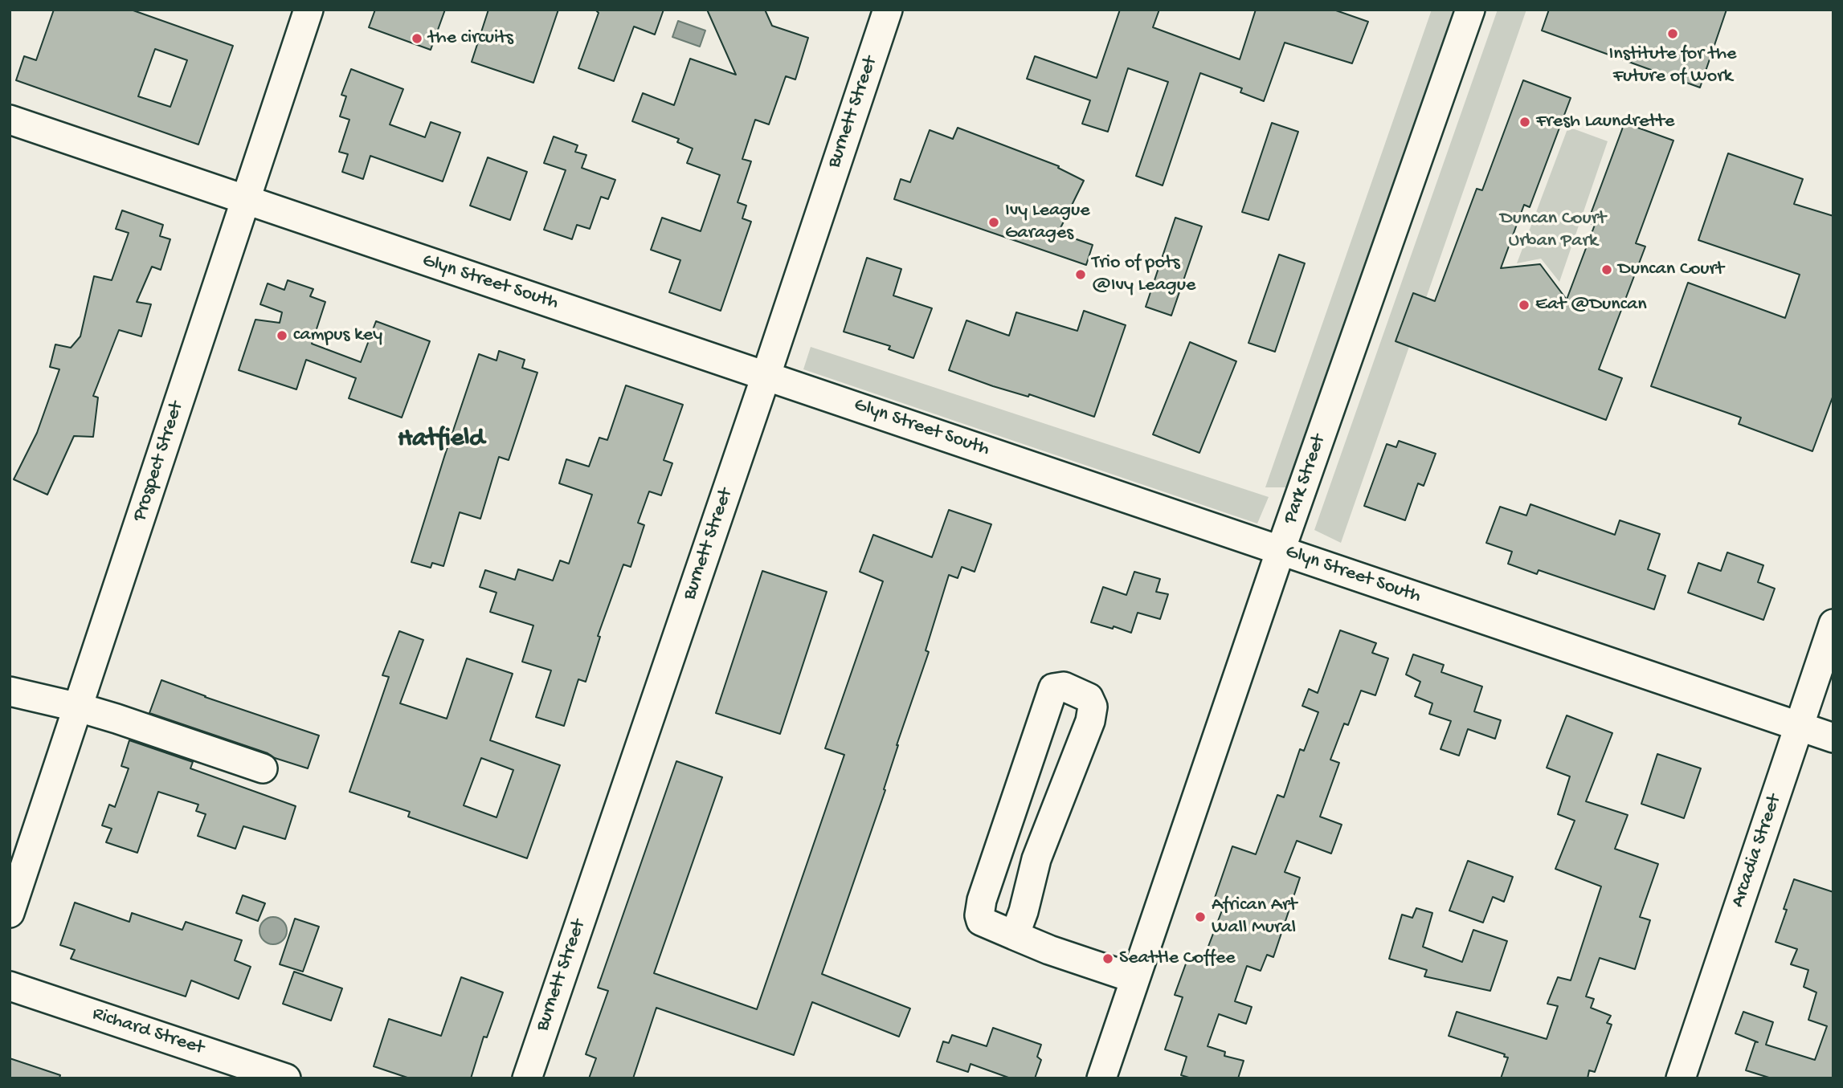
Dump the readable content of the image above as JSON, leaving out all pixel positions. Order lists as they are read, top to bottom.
{
  "streets": {
    "street": [
      "Burnett Street",
      "Glyn Street South",
      "Prospect Street",
      "Park Street",
      "Arcadia Street",
      "Richard Street"
    ]
  },
  "crossings": [
    ["Burnett Street", "Glyn Street South"],
    ["Glyn Street South", "Prospect Street"],
    ["Glyn Street South", "Park Street"],
    ["Glyn Street South", "Arcadia Street"]
  ],
  "districts": ["Hatfield"],
  "parks": ["Duncan Court Urban Park"],
  "places": [
    "Institute for the Future of Work",
    "the circuits",
    "Fresh Laundrette",
    "Ivy League Garages",
    "Duncan Court",
    "Trio of pots @Ivy League",
    "Eat @Duncan",
    "campus key",
    "African Art Wall Mural",
    "Seattle Coffee"
  ]
}
